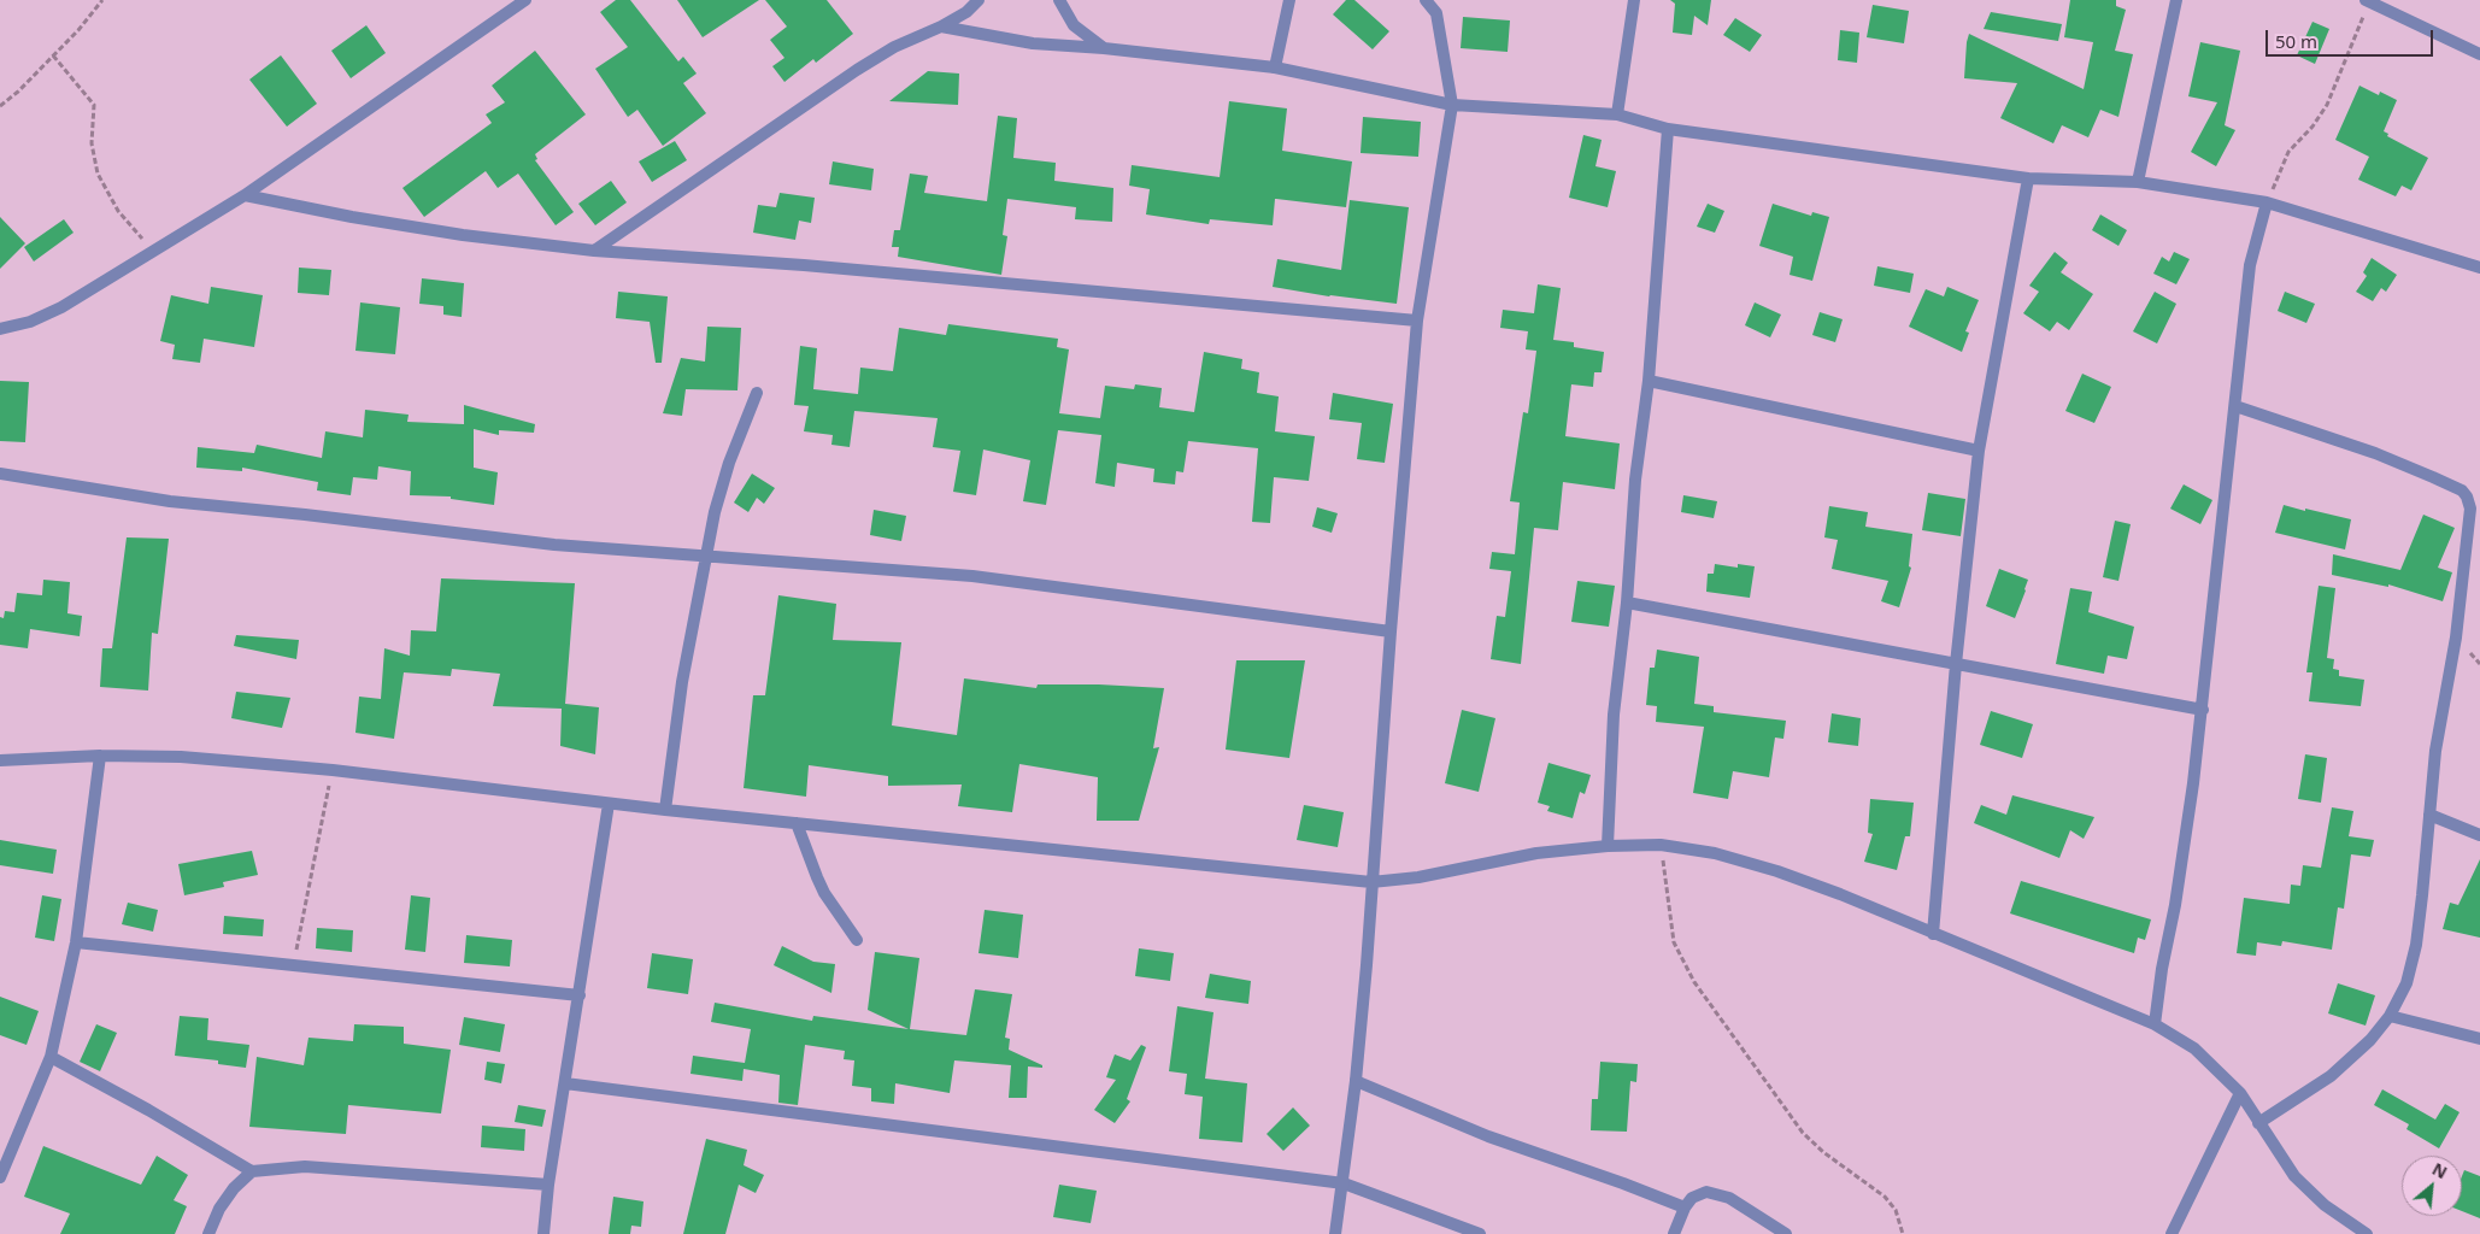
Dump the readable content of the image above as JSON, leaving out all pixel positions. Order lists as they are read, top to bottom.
{
  "scale_bar": "50 m",
  "north": "top right"
}
